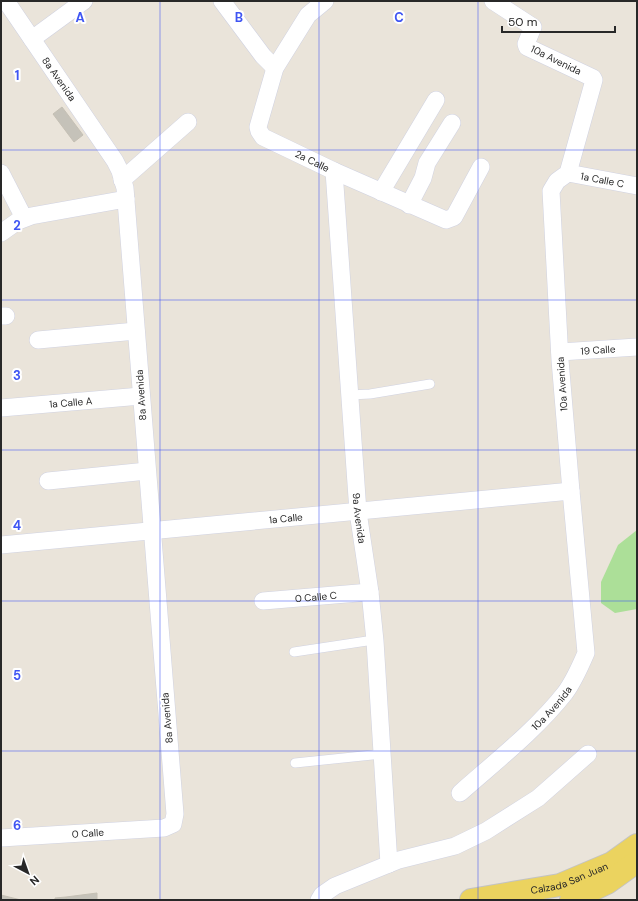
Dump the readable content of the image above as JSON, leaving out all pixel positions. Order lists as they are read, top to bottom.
{
  "streets": {
    "main road": ["Calzada San Juan"],
    "street": [
      "10a Avenida",
      "8a Avenida",
      "2a Calle",
      "1a Calle C",
      "19 Calle",
      "1a Calle A",
      "1a Calle",
      "9a Avenida",
      "0 Calle C",
      "0 Calle"
    ]
  },
  "crossings": [
    ["10a Avenida", "1a Calle C"],
    ["10a Avenida", "19 Calle"],
    ["10a Avenida", "1a Calle"],
    ["8a Avenida", "1a Calle A"],
    ["8a Avenida", "1a Calle"],
    ["8a Avenida", "0 Calle"],
    ["2a Calle", "9a Avenida"],
    ["1a Calle", "9a Avenida"],
    ["9a Avenida", "0 Calle C"]
  ],
  "scale_bar": "50 m",
  "north": "bottom right",
  "grid": {
    "columns": ["A", "B", "C"],
    "rows": [
      "1",
      "2",
      "3",
      "4",
      "5",
      "6"
    ]
  }
}
